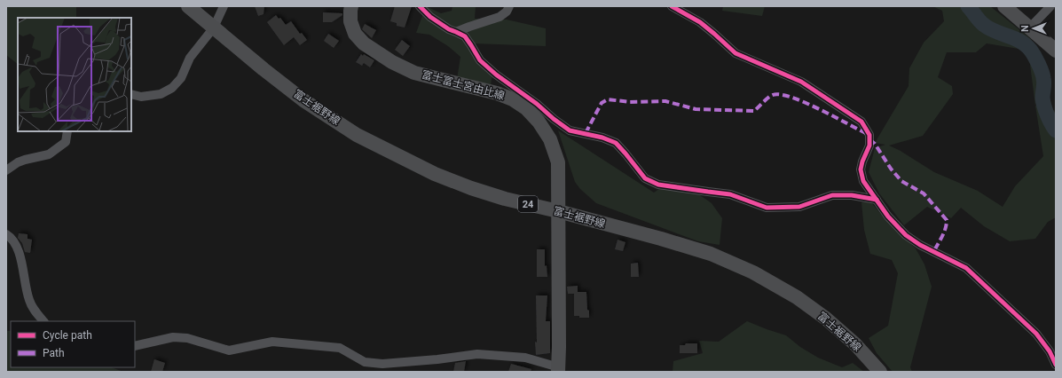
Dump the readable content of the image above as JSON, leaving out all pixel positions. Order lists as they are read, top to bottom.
{
  "streets": {
    "main road": ["富士富士宮由比線", "富士裾野線", "24"]
  },
  "crossings": [
    ["富士富士宮由比線", "富士裾野線"]
  ],
  "legend": ["Cycle path", "Path"],
  "north": "left"
}
